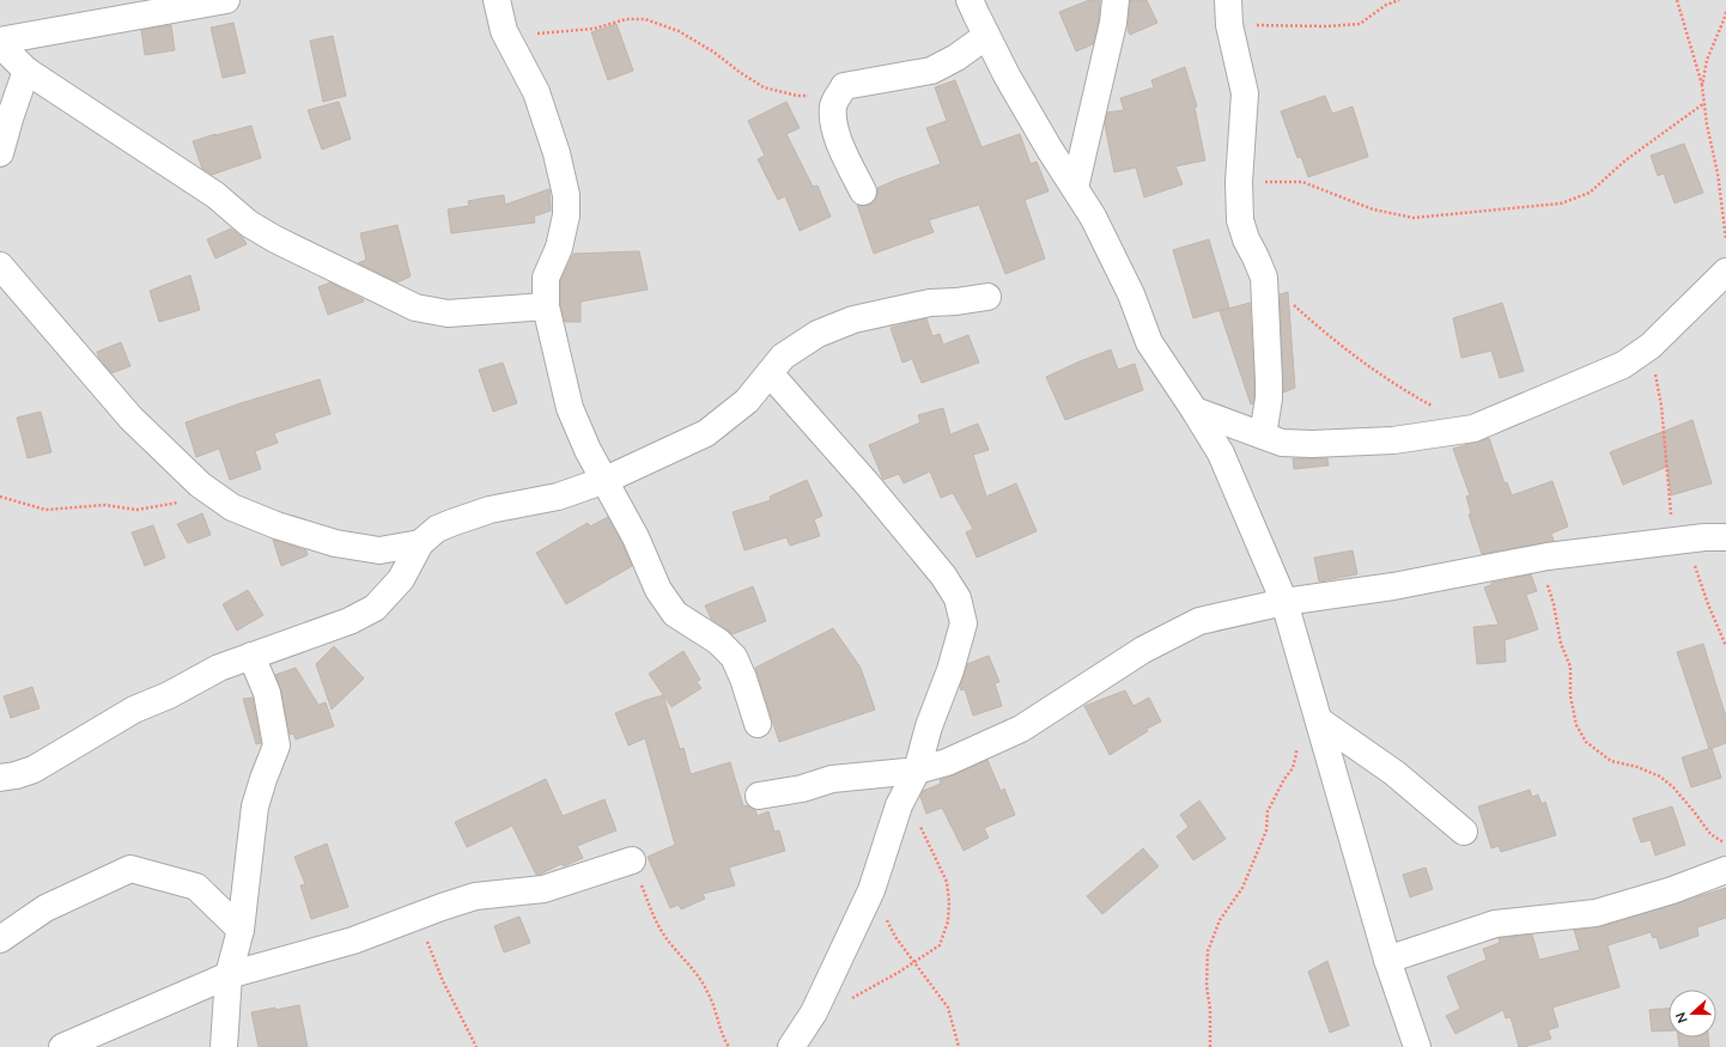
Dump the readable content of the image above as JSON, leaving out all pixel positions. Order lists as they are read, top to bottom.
{
  "north": "left"
}
